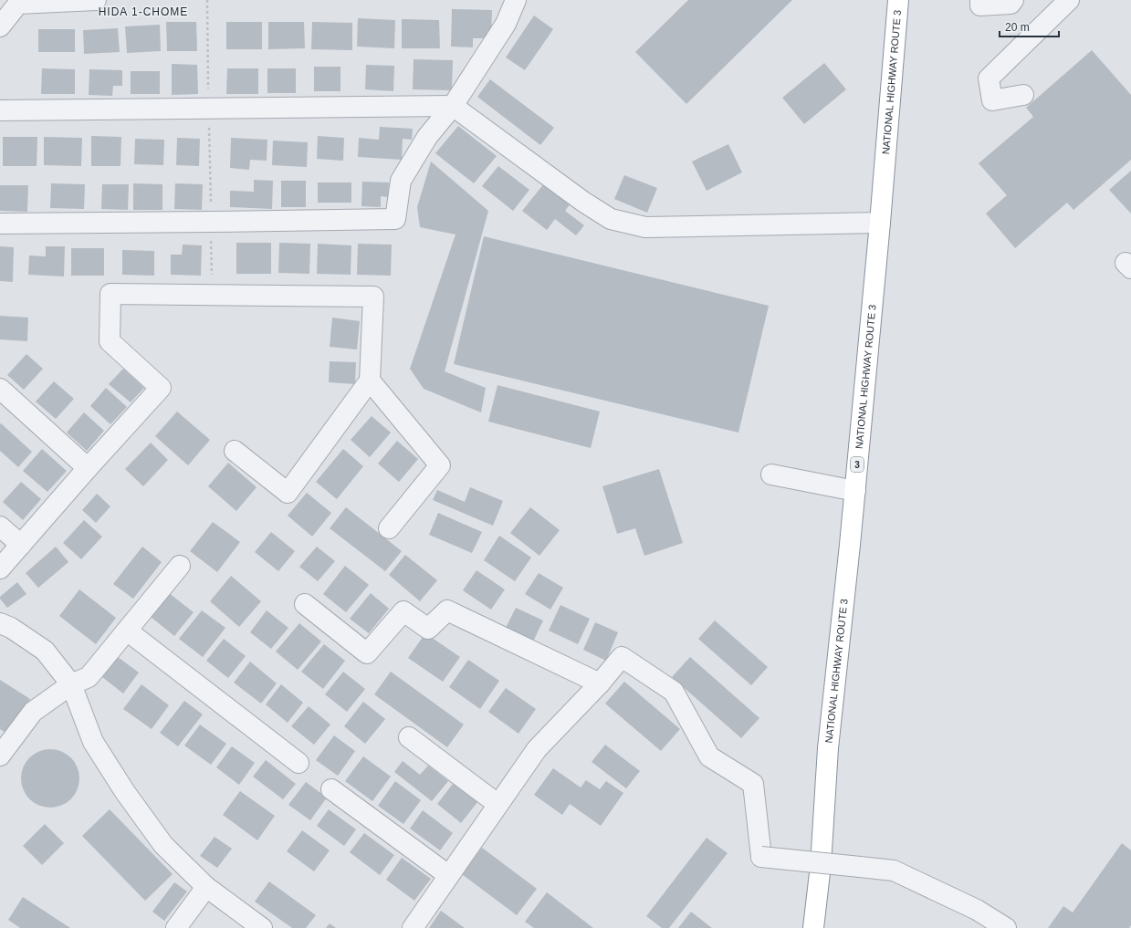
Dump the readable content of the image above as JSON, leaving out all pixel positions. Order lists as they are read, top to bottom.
{
  "streets": {
    "highway": ["NATIONAL HIGHWAY ROUTE 3", "3"]
  },
  "districts": ["HIDA 1-CHOME"],
  "scale_bar": "20 m"
}
